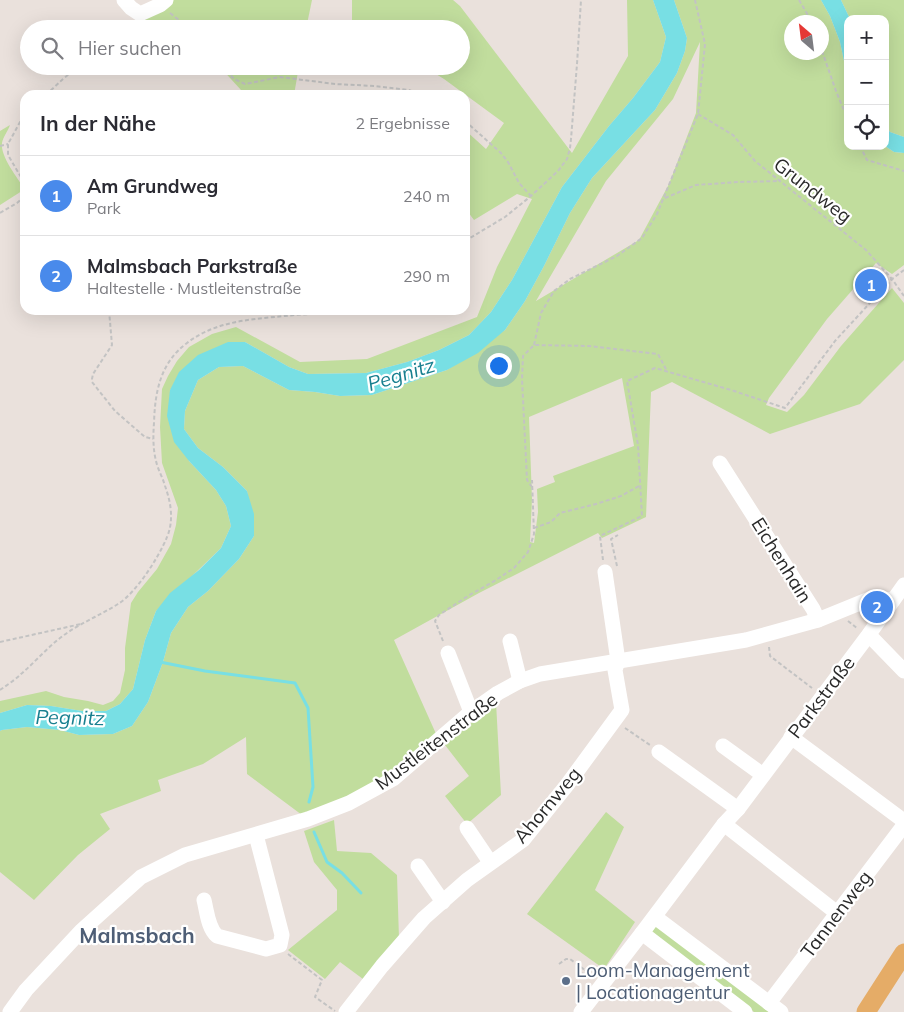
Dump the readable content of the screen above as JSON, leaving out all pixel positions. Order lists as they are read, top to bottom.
{
  "streets": {
    "street": [
      "Eichenhain",
      "Parkstraße",
      "Mustleitenstraße",
      "Ahornweg",
      "Tannenweg"
    ],
    "path": ["Grundweg"]
  },
  "crossings": [
    ["Eichenhain", "Mustleitenstraße"],
    ["Parkstraße", "Mustleitenstraße"],
    ["Mustleitenstraße", "Ahornweg"]
  ],
  "districts": ["Malmsbach"],
  "water": ["Pegnitz"],
  "places": ["Loom-Management | Locationagentur"],
  "north": "top left",
  "page": {
    "map_buttons": ["+", "−"],
    "search": "Hier suchen",
    "heading": ["In der Nähe", "2 Ergebnisse"],
    "list": [
      {
        "mark": "1",
        "name": "Am Grundweg",
        "note": "Park",
        "value": "240 m"
      },
      {
        "mark": "2",
        "name": "Malmsbach Parkstraße",
        "note": "Haltestelle · Mustleitenstraße",
        "value": "290 m"
      }
    ],
    "pins": ["1", "2"]
  }
}
